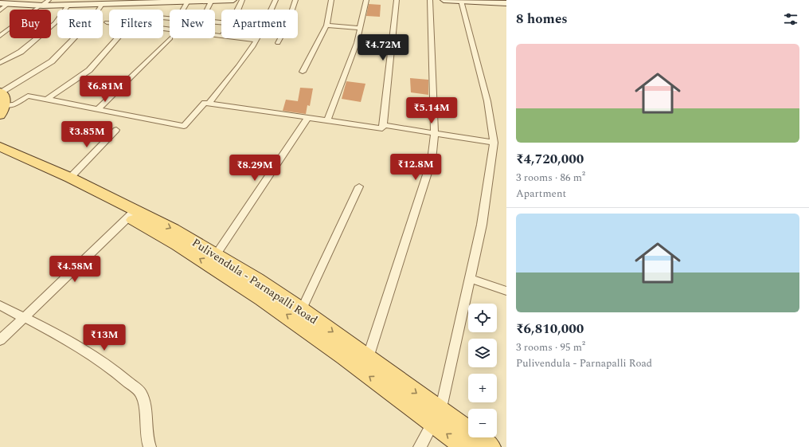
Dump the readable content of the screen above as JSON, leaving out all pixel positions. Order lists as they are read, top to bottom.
{
  "streets": {
    "main road": ["Pulivendula - Parnapalli Road"]
  },
  "page": {
    "heading": "8 homes",
    "chip": [
      "Buy",
      "Rent",
      "Filters",
      "New",
      "Apartment"
    ],
    "price": [
      "₹4.72M",
      "₹6.81M",
      "₹5.14M",
      "₹3.85M",
      "₹12.8M",
      "₹8.29M",
      "₹4.58M",
      "₹13M"
    ],
    "list": [
      {
        "name": "₹4,720,000",
        "note": "3 rooms · 86 m² · Apartment"
      },
      {
        "name": "₹6,810,000",
        "note": "3 rooms · 95 m² · Pulivendula - Parnapalli Road"
      }
    ],
    "map_buttons": ["+", "−"]
  }
}
